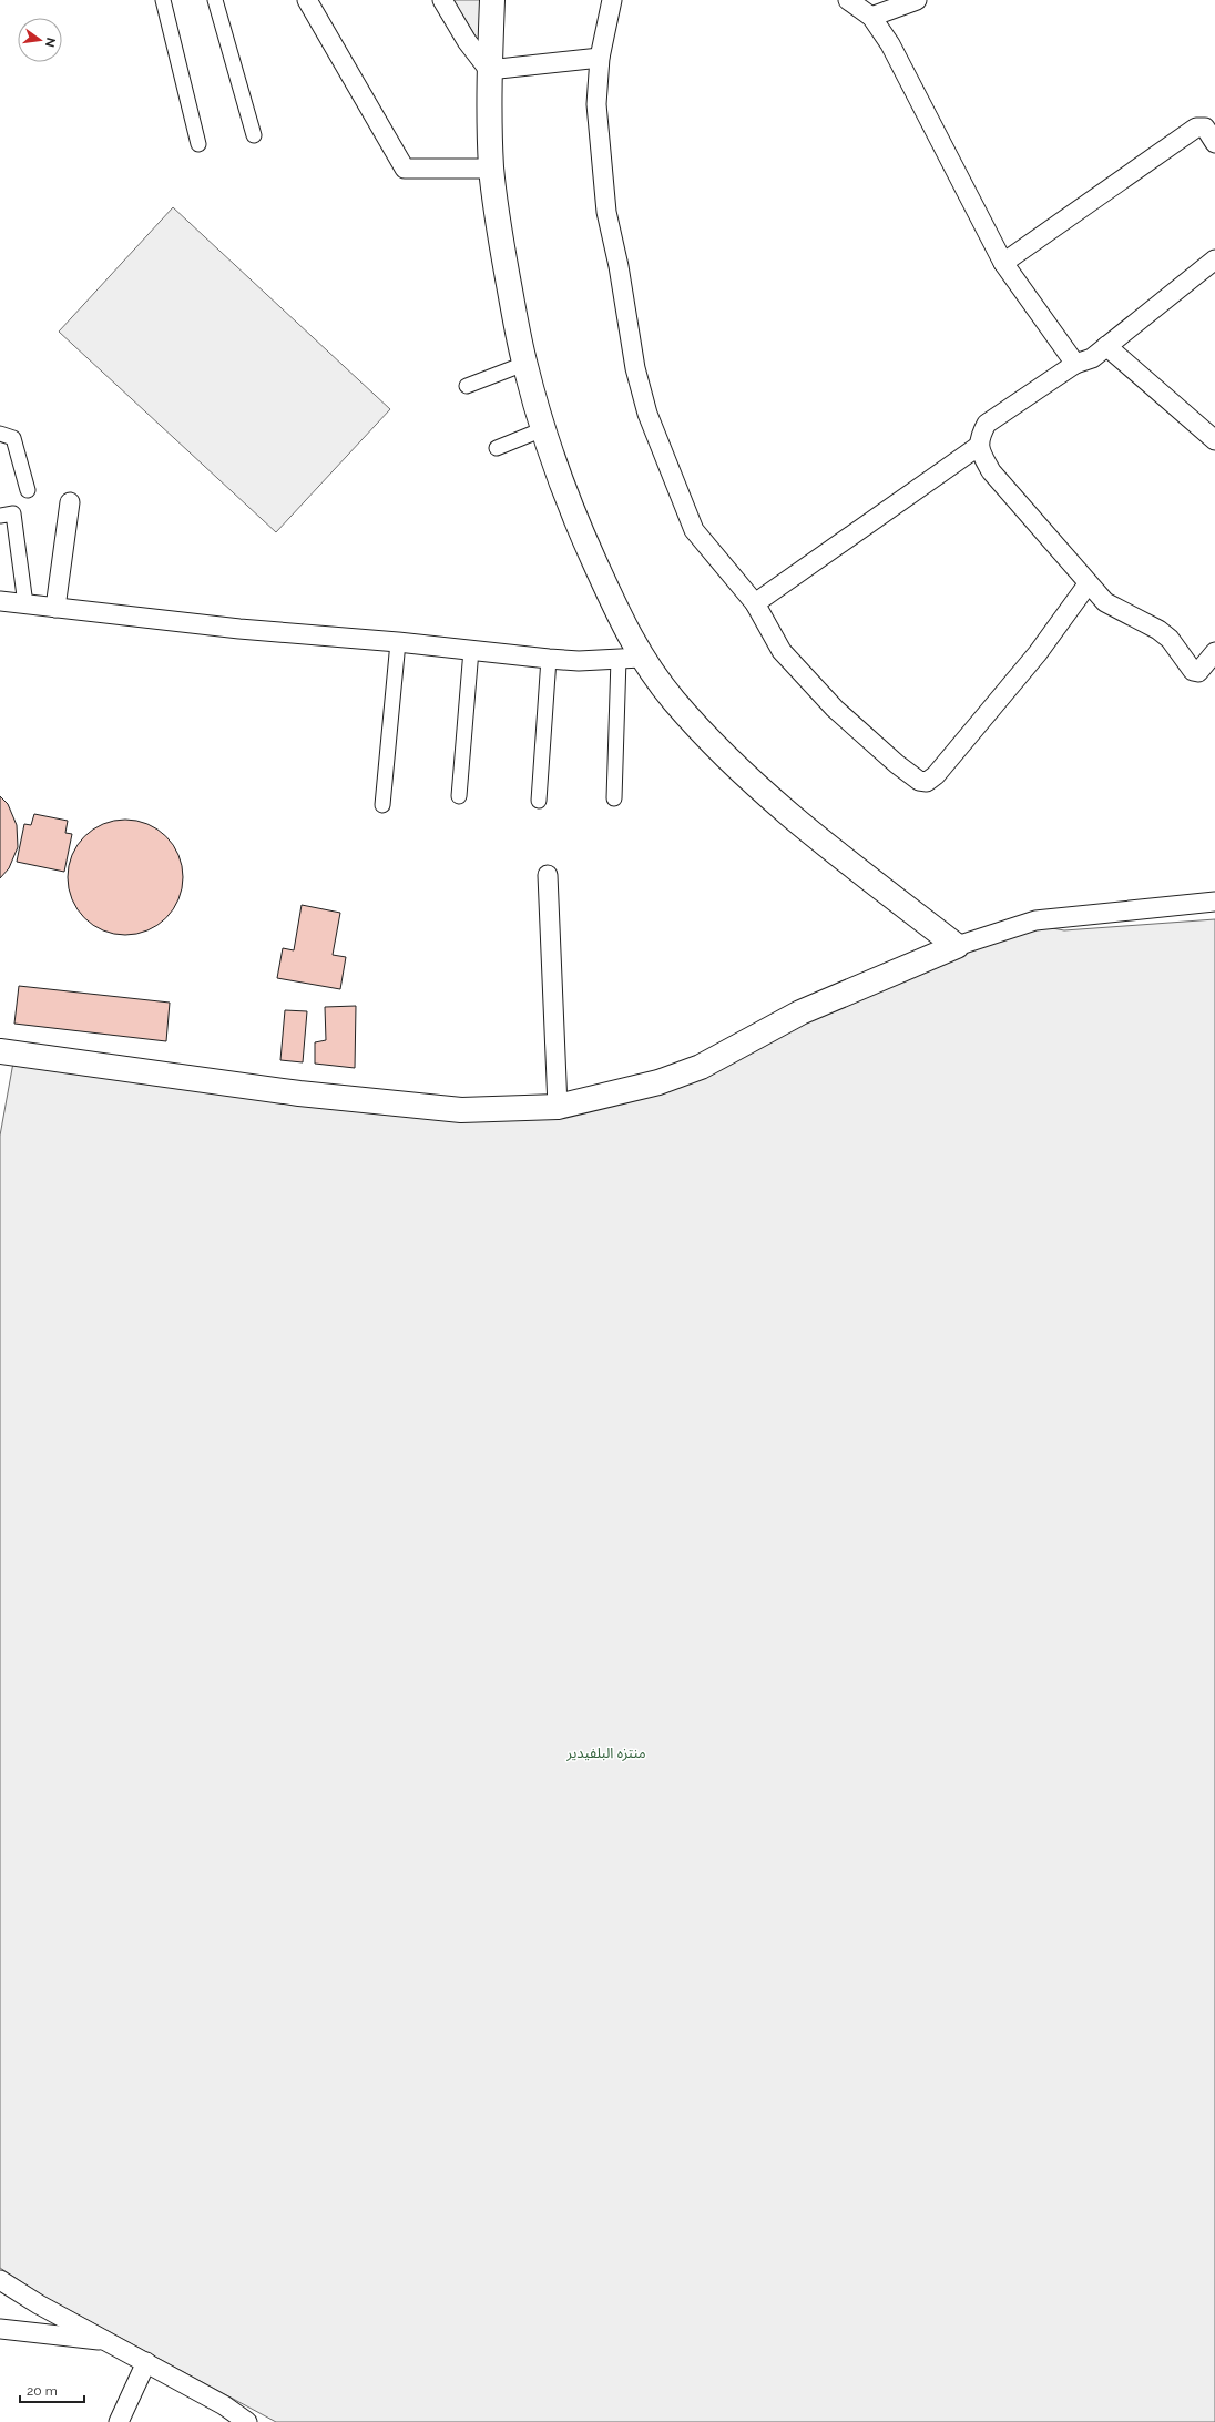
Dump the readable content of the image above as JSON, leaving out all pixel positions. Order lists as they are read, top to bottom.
{
  "parks": ["منتزه البلفيدير"],
  "scale_bar": "20 m",
  "north": "right"
}
